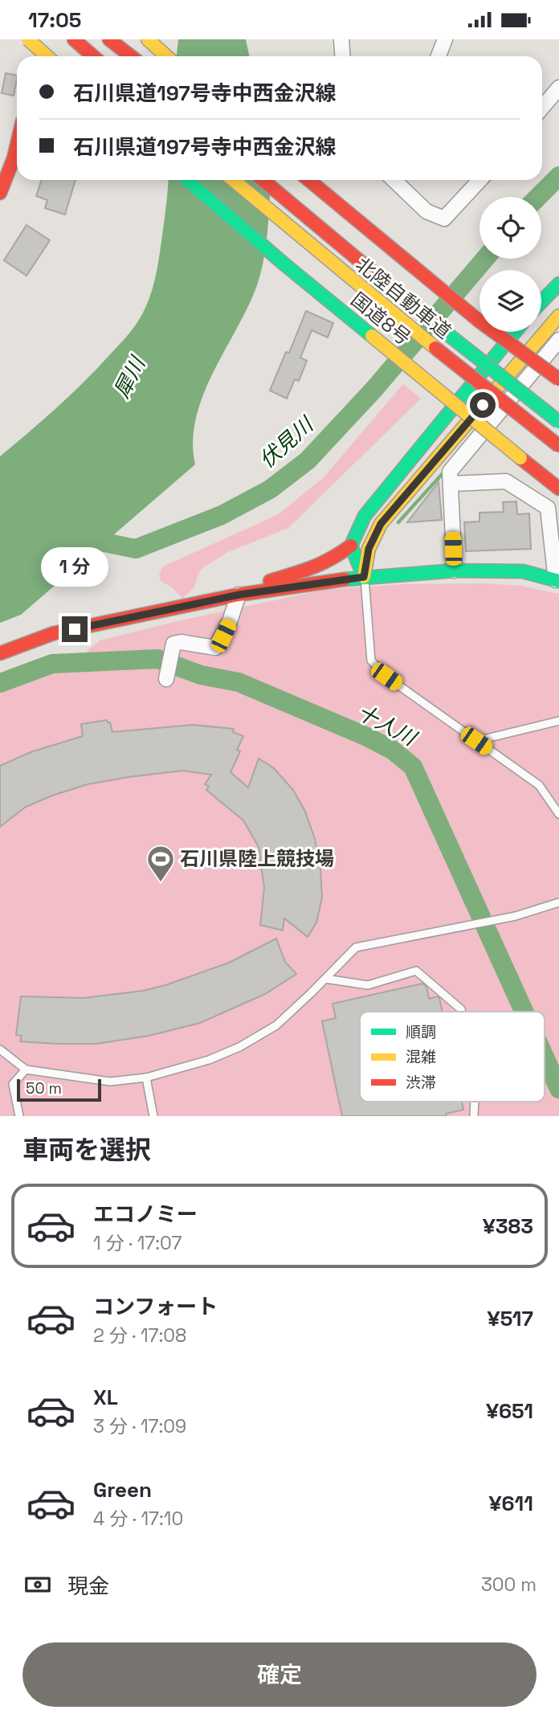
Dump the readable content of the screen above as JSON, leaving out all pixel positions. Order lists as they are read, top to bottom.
{
  "streets": {
    "main road": ["北陸自動車道", "国道8号"]
  },
  "water": ["犀川", "伏見川", "十人川"],
  "places": {
    "sports": ["石川県陸上競技場"]
  },
  "legend": ["順調", "混雑", "渋滞"],
  "scale_bar": "50 m",
  "page": {
    "status": "17:05",
    "banner": ["石川県道197号寺中西金沢線", "石川県道197号寺中西金沢線"],
    "bubble": "1 分",
    "scale": "50 m",
    "heading": "車両を選択",
    "list": [
      {
        "name": "エコノミー",
        "note": "1 分 · 17:07",
        "value": "¥383"
      },
      {
        "name": "コンフォート",
        "note": "2 分 · 17:08",
        "value": "¥517"
      },
      {
        "name": "XL",
        "note": "3 分 · 17:09",
        "value": "¥651"
      },
      {
        "name": "Green",
        "note": "4 分 · 17:10",
        "value": "¥611"
      }
    ],
    "pay": ["現金", "300 m"],
    "buttons": "確定"
  }
}
